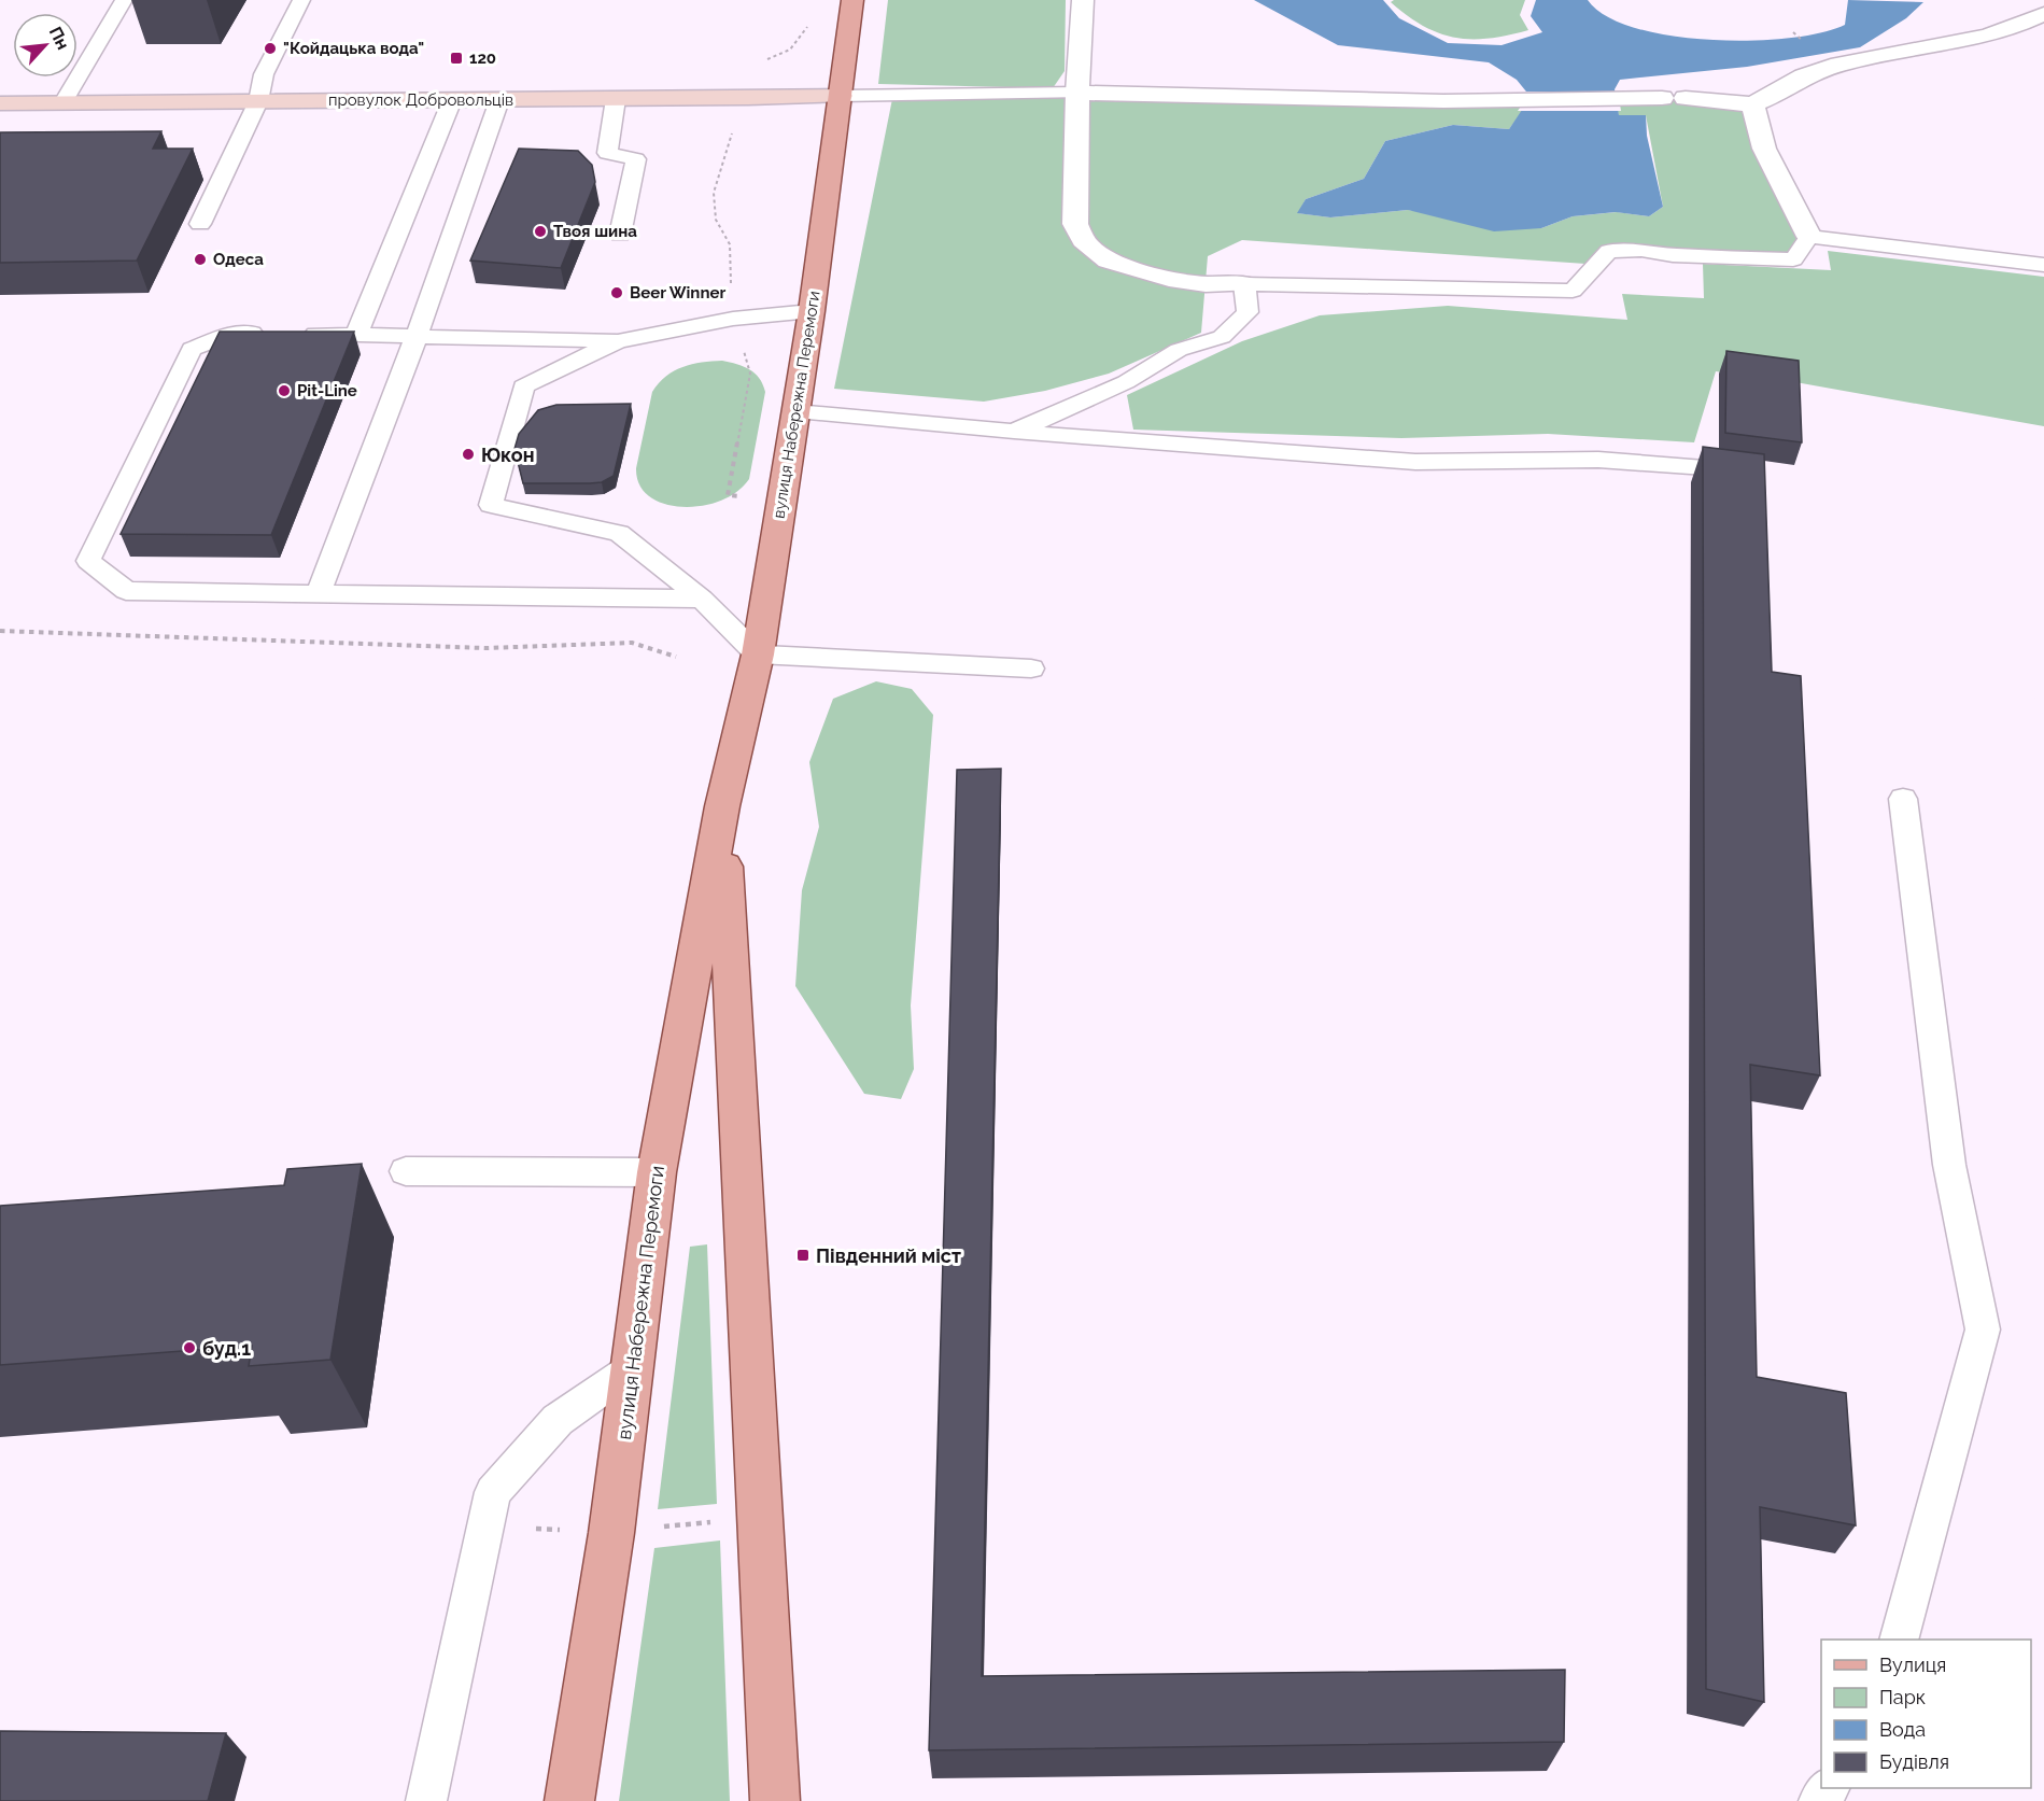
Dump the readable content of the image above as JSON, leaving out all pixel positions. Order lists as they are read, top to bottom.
{
  "streets": {
    "main road": ["провулок Добровольців", "вулиця Набережна Перемоги"]
  },
  "crossings": [
    ["провулок Добровольців", "вулиця Набережна Перемоги"]
  ],
  "places": {
    "other": [
      "\"Койдацька вода\"",
      "Твоя шина",
      "Одеса",
      "Beer Winner",
      "Pit-Line",
      "Юкон",
      "буд.1"
    ],
    "transit": ["120", "Південний міст"]
  },
  "legend": [
    "Вулиця",
    "Парк",
    "Вода",
    "Будівля"
  ],
  "north": "top right"
}
